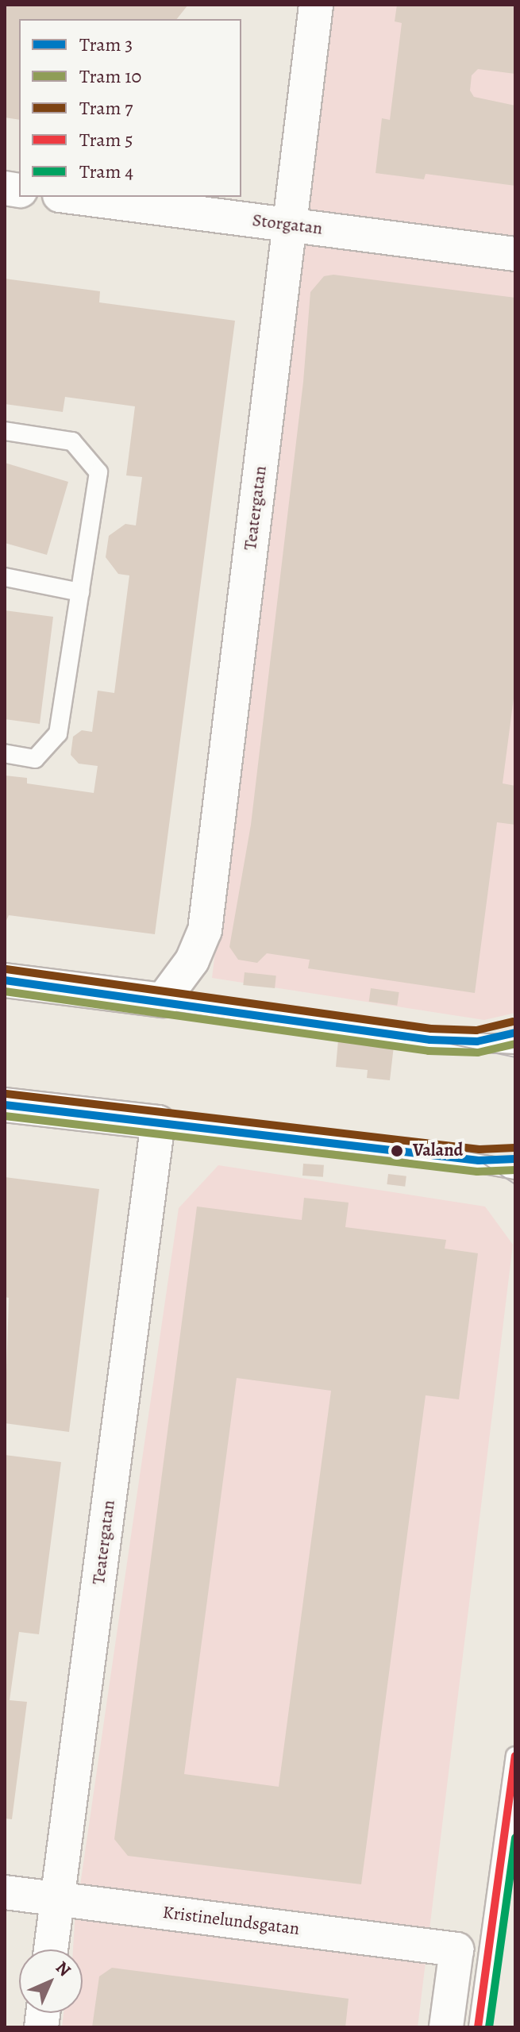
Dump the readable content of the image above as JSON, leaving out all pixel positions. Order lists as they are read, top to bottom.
{
  "streets": {
    "street": ["Storgatan", "Teatergatan", "Kristinelundsgatan"]
  },
  "crossings": [
    ["Storgatan", "Teatergatan"],
    ["Teatergatan", "Kristinelundsgatan"]
  ],
  "places": ["Valand"],
  "lines": [
    "tram line 7",
    "tram line 3",
    "tram line 10",
    "tram line 5",
    "tram line 4"
  ],
  "legend": [
    "Tram 3",
    "Tram 10",
    "Tram 7",
    "Tram 5",
    "Tram 4"
  ],
  "north": "top right"
}
